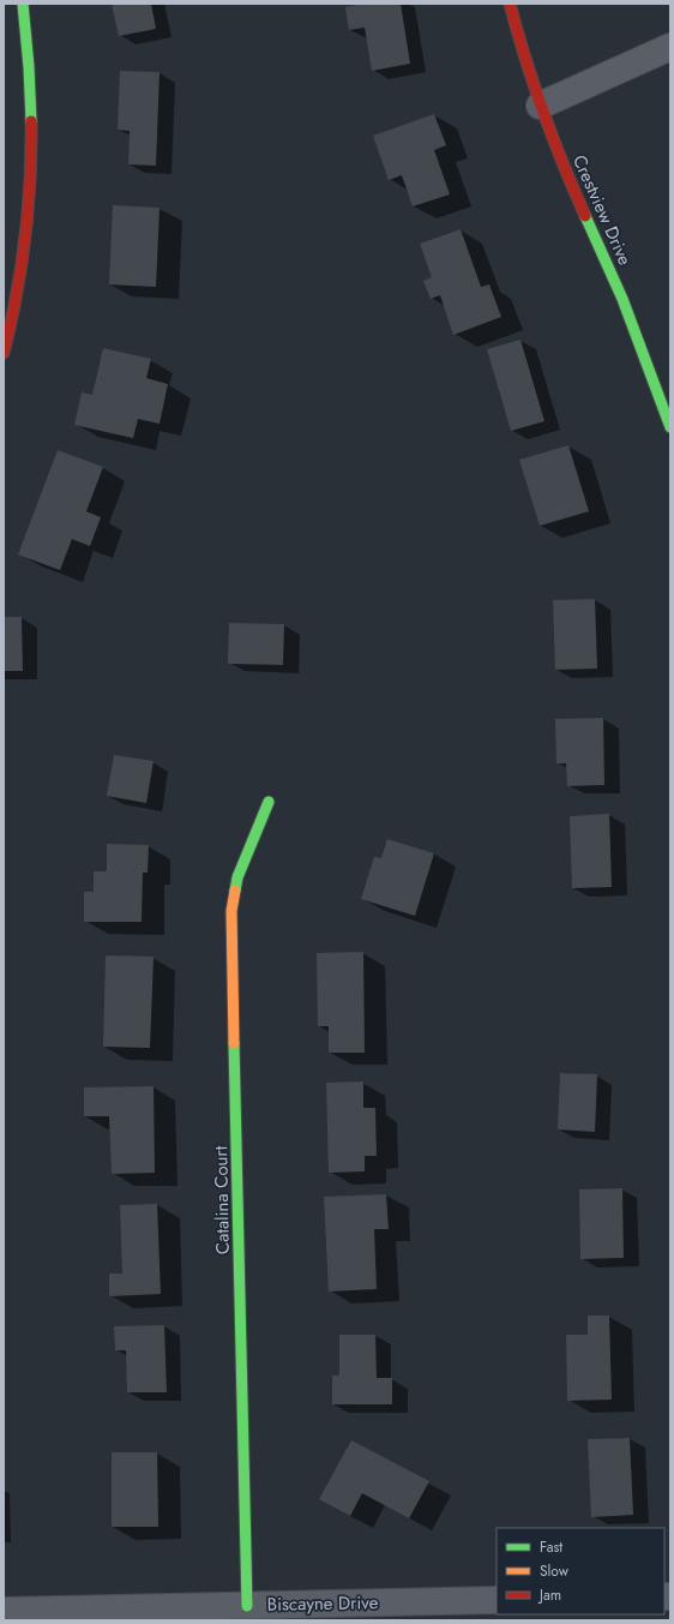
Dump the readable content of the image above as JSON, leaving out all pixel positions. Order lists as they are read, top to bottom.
{
  "streets": {
    "street": ["Crestview Drive", "Catalina Court", "Biscayne Drive"]
  },
  "crossings": [
    ["Catalina Court", "Biscayne Drive"]
  ],
  "legend": ["Fast", "Slow", "Jam"]
}
